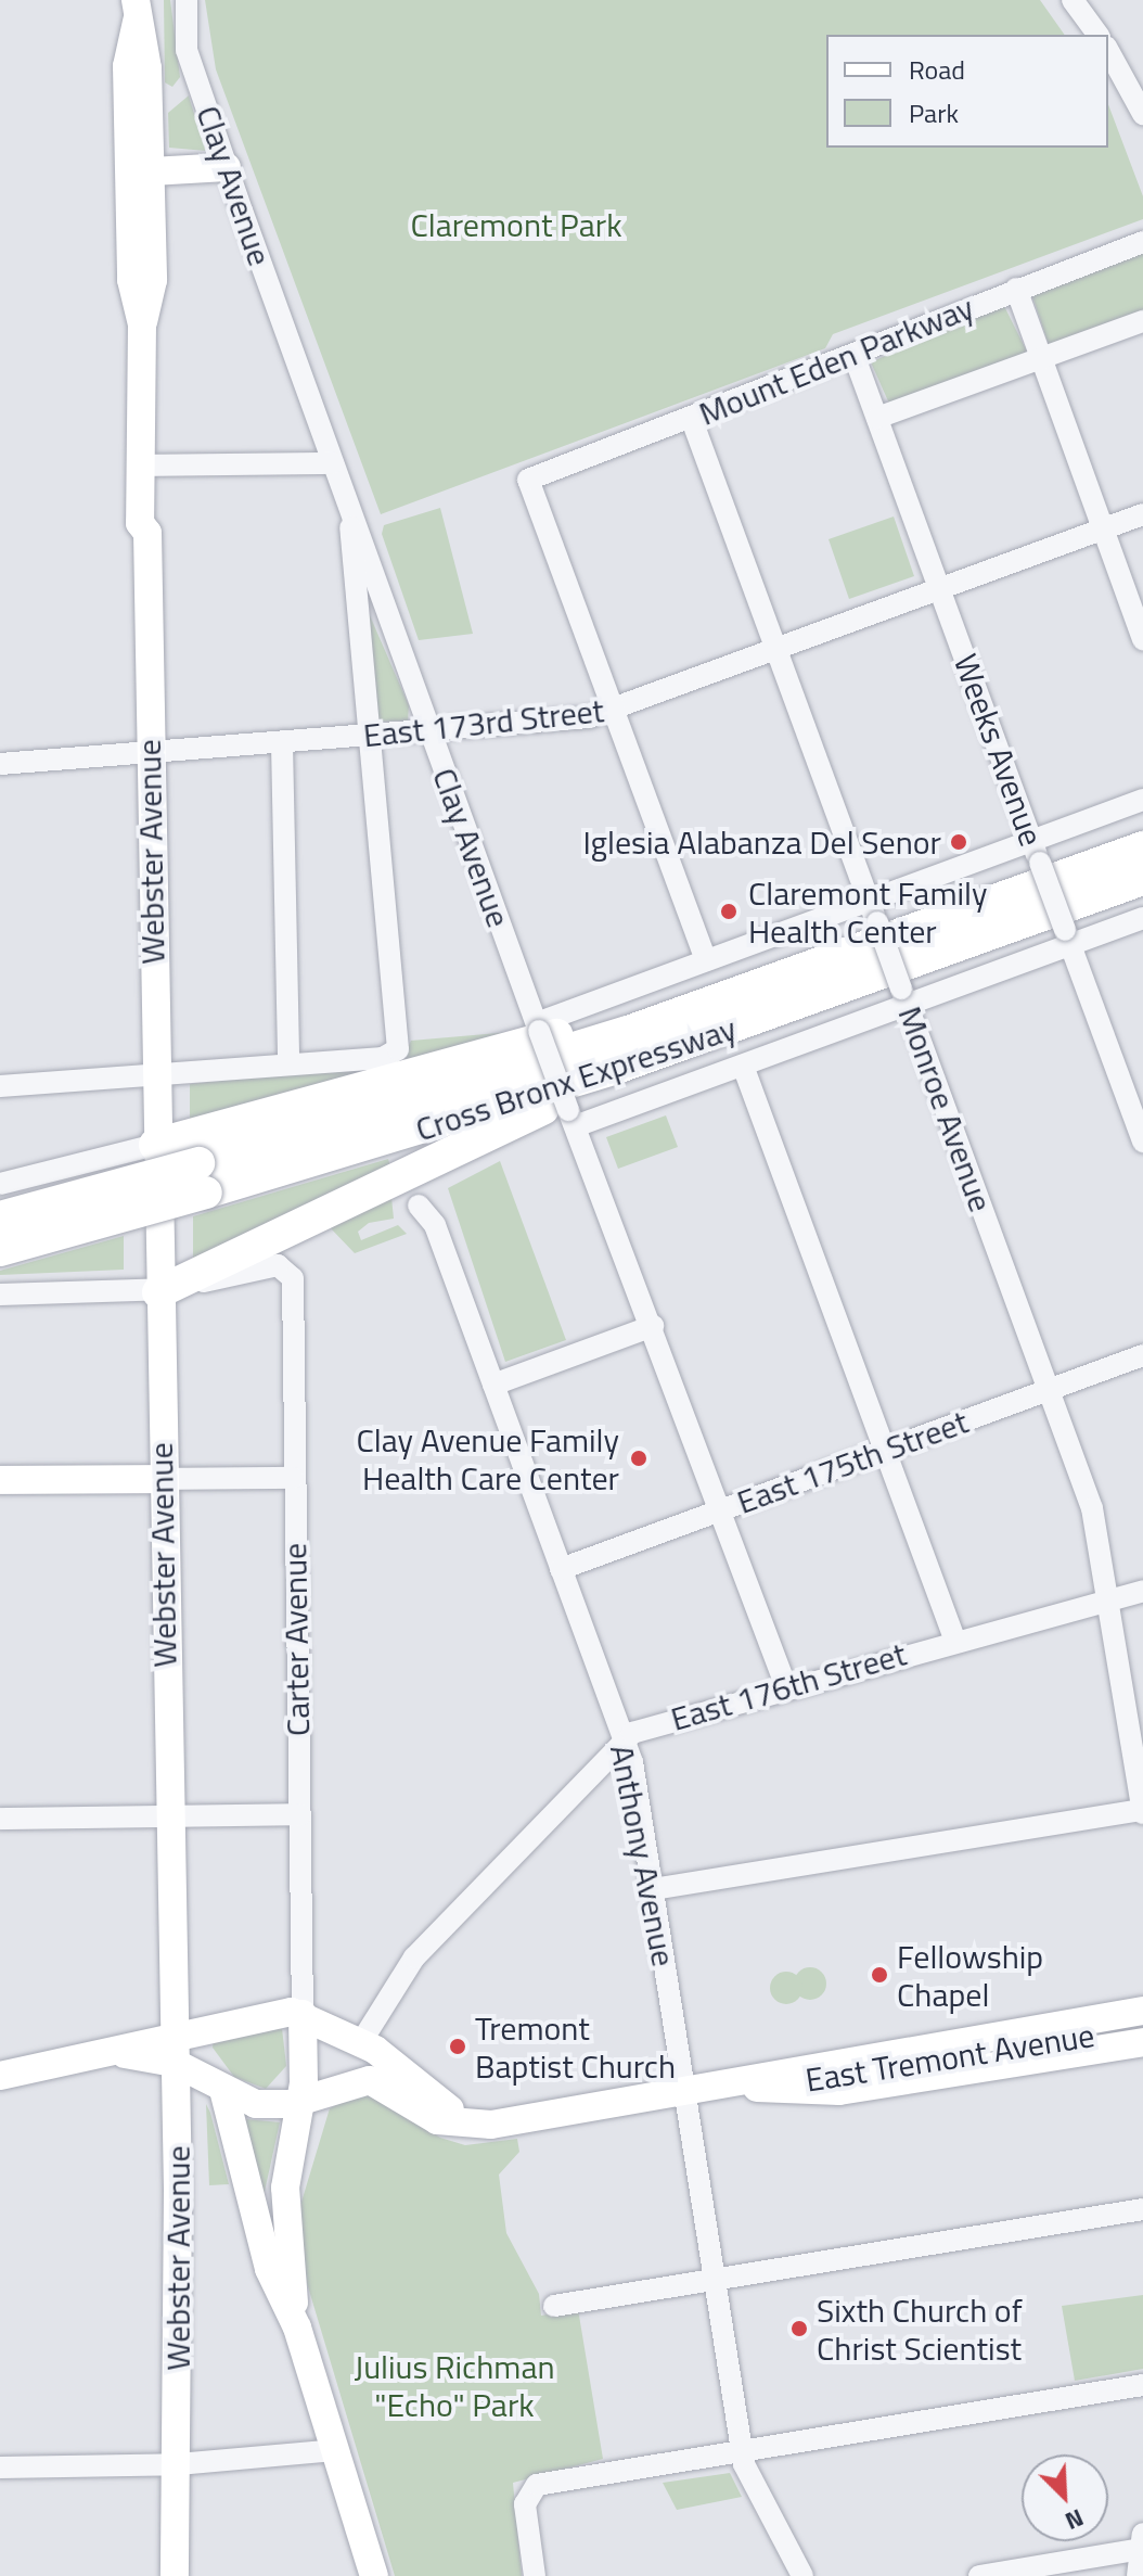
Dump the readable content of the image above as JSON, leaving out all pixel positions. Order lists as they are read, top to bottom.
{
  "streets": {
    "highway": ["Cross Bronx Expressway"],
    "main road": ["Webster Avenue", "East Tremont Avenue"],
    "street": [
      "Clay Avenue",
      "Mount Eden Parkway",
      "East 173rd Street",
      "Weeks Avenue",
      "Monroe Avenue",
      "East 175th Street",
      "Carter Avenue",
      "East 176th Street",
      "Anthony Avenue"
    ]
  },
  "crossings": [
    ["Clay Avenue", "East 173rd Street"],
    ["Clay Avenue", "East 175th Street"],
    ["Clay Avenue", "East 176th Street"],
    ["Mount Eden Parkway", "East 173rd Street"],
    ["Mount Eden Parkway", "Weeks Avenue"],
    ["Mount Eden Parkway", "Monroe Avenue"],
    ["East 173rd Street", "Weeks Avenue"],
    ["East 173rd Street", "Webster Avenue"],
    ["East 173rd Street", "Monroe Avenue"],
    ["Webster Avenue", "Carter Avenue"],
    ["Webster Avenue", "East Tremont Avenue"],
    ["Monroe Avenue", "East 175th Street"],
    ["Monroe Avenue", "East 176th Street"],
    ["East 175th Street", "Anthony Avenue"],
    ["Carter Avenue", "East Tremont Avenue"],
    ["East 176th Street", "Anthony Avenue"],
    ["Anthony Avenue", "East Tremont Avenue"]
  ],
  "parks": ["Claremont Park", "Julius Richman \"Echo\" Park"],
  "places": [
    "Iglesia Alabanza Del Senor",
    "Claremont Family Health Center",
    "Clay Avenue Family Health Care Center",
    "Fellowship Chapel",
    "Tremont Baptist Church",
    "Sixth Church of Christ Scientist"
  ],
  "legend": ["Road", "Park"],
  "north": "bottom right"
}
